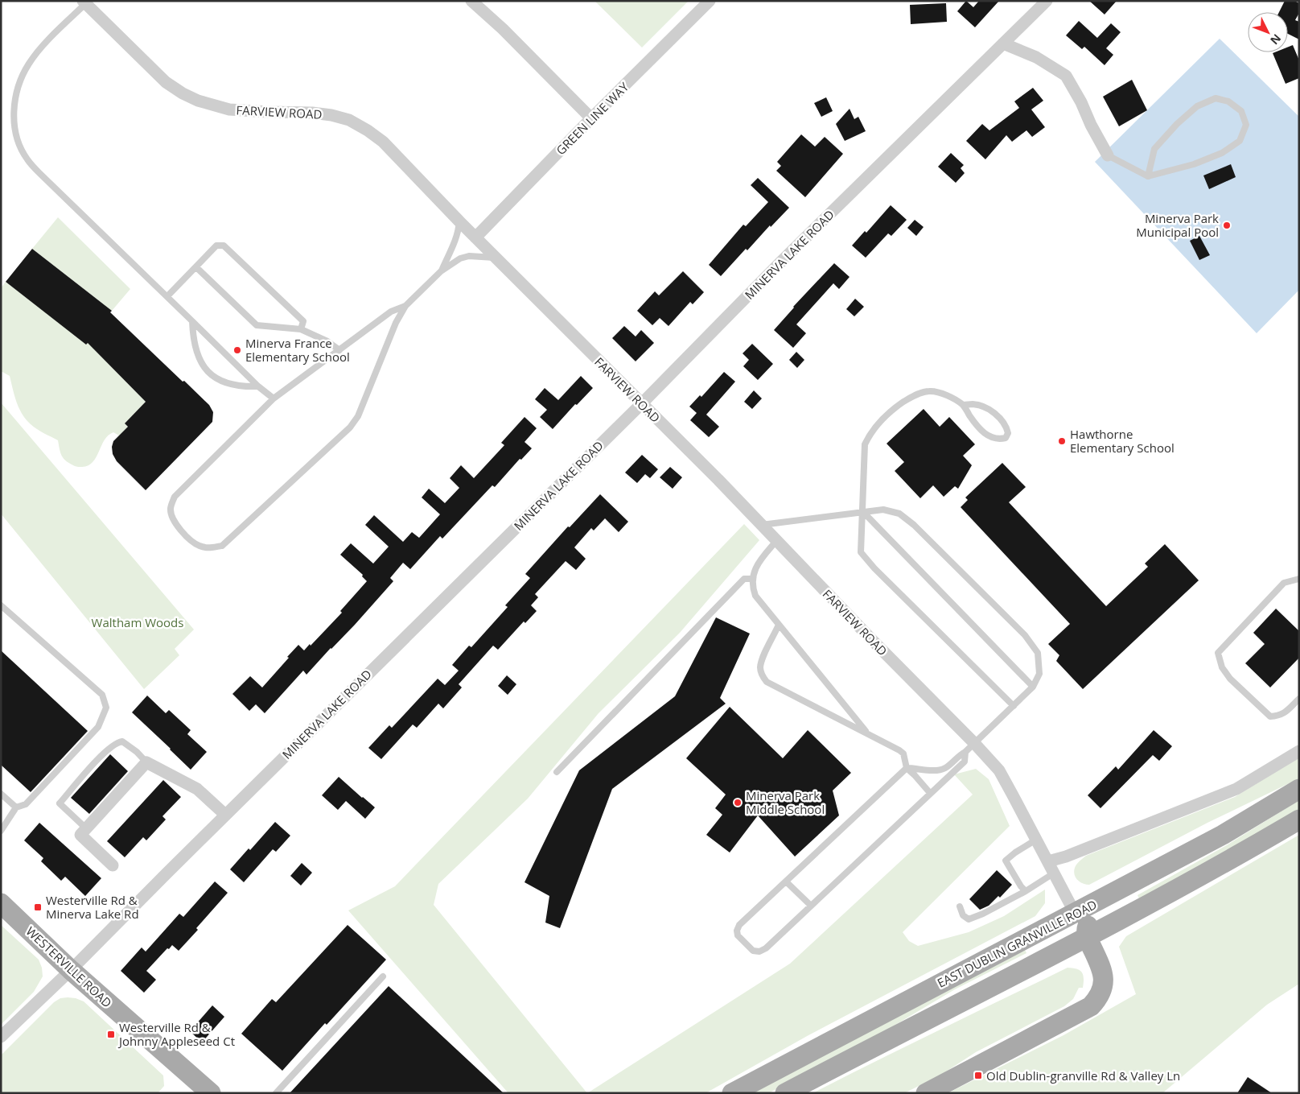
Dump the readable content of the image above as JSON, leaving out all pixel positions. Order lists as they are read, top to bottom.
{
  "streets": {
    "main road": ["EAST DUBLIN GRANVILLE ROAD", "WESTERVILLE ROAD"],
    "street": ["FARVIEW ROAD", "GREEN LINE WAY", "MINERVA LAKE ROAD"]
  },
  "crossings": [
    ["FARVIEW ROAD", "GREEN LINE WAY"],
    ["FARVIEW ROAD", "MINERVA LAKE ROAD"],
    ["FARVIEW ROAD", "EAST DUBLIN GRANVILLE ROAD"],
    ["MINERVA LAKE ROAD", "WESTERVILLE ROAD"]
  ],
  "parks": ["Waltham Woods"],
  "places": {
    "other": [
      "Minerva Park Municipal Pool",
      "Minerva France Elementary School",
      "Hawthorne Elementary School",
      "Minerva Park Middle School"
    ],
    "transit": ["Westerville Rd & Minerva Lake Rd", "Westerville Rd & Johnny Appleseed Ct", "Old Dublin-granville Rd & Valley Ln"]
  },
  "north": "bottom right"
}
